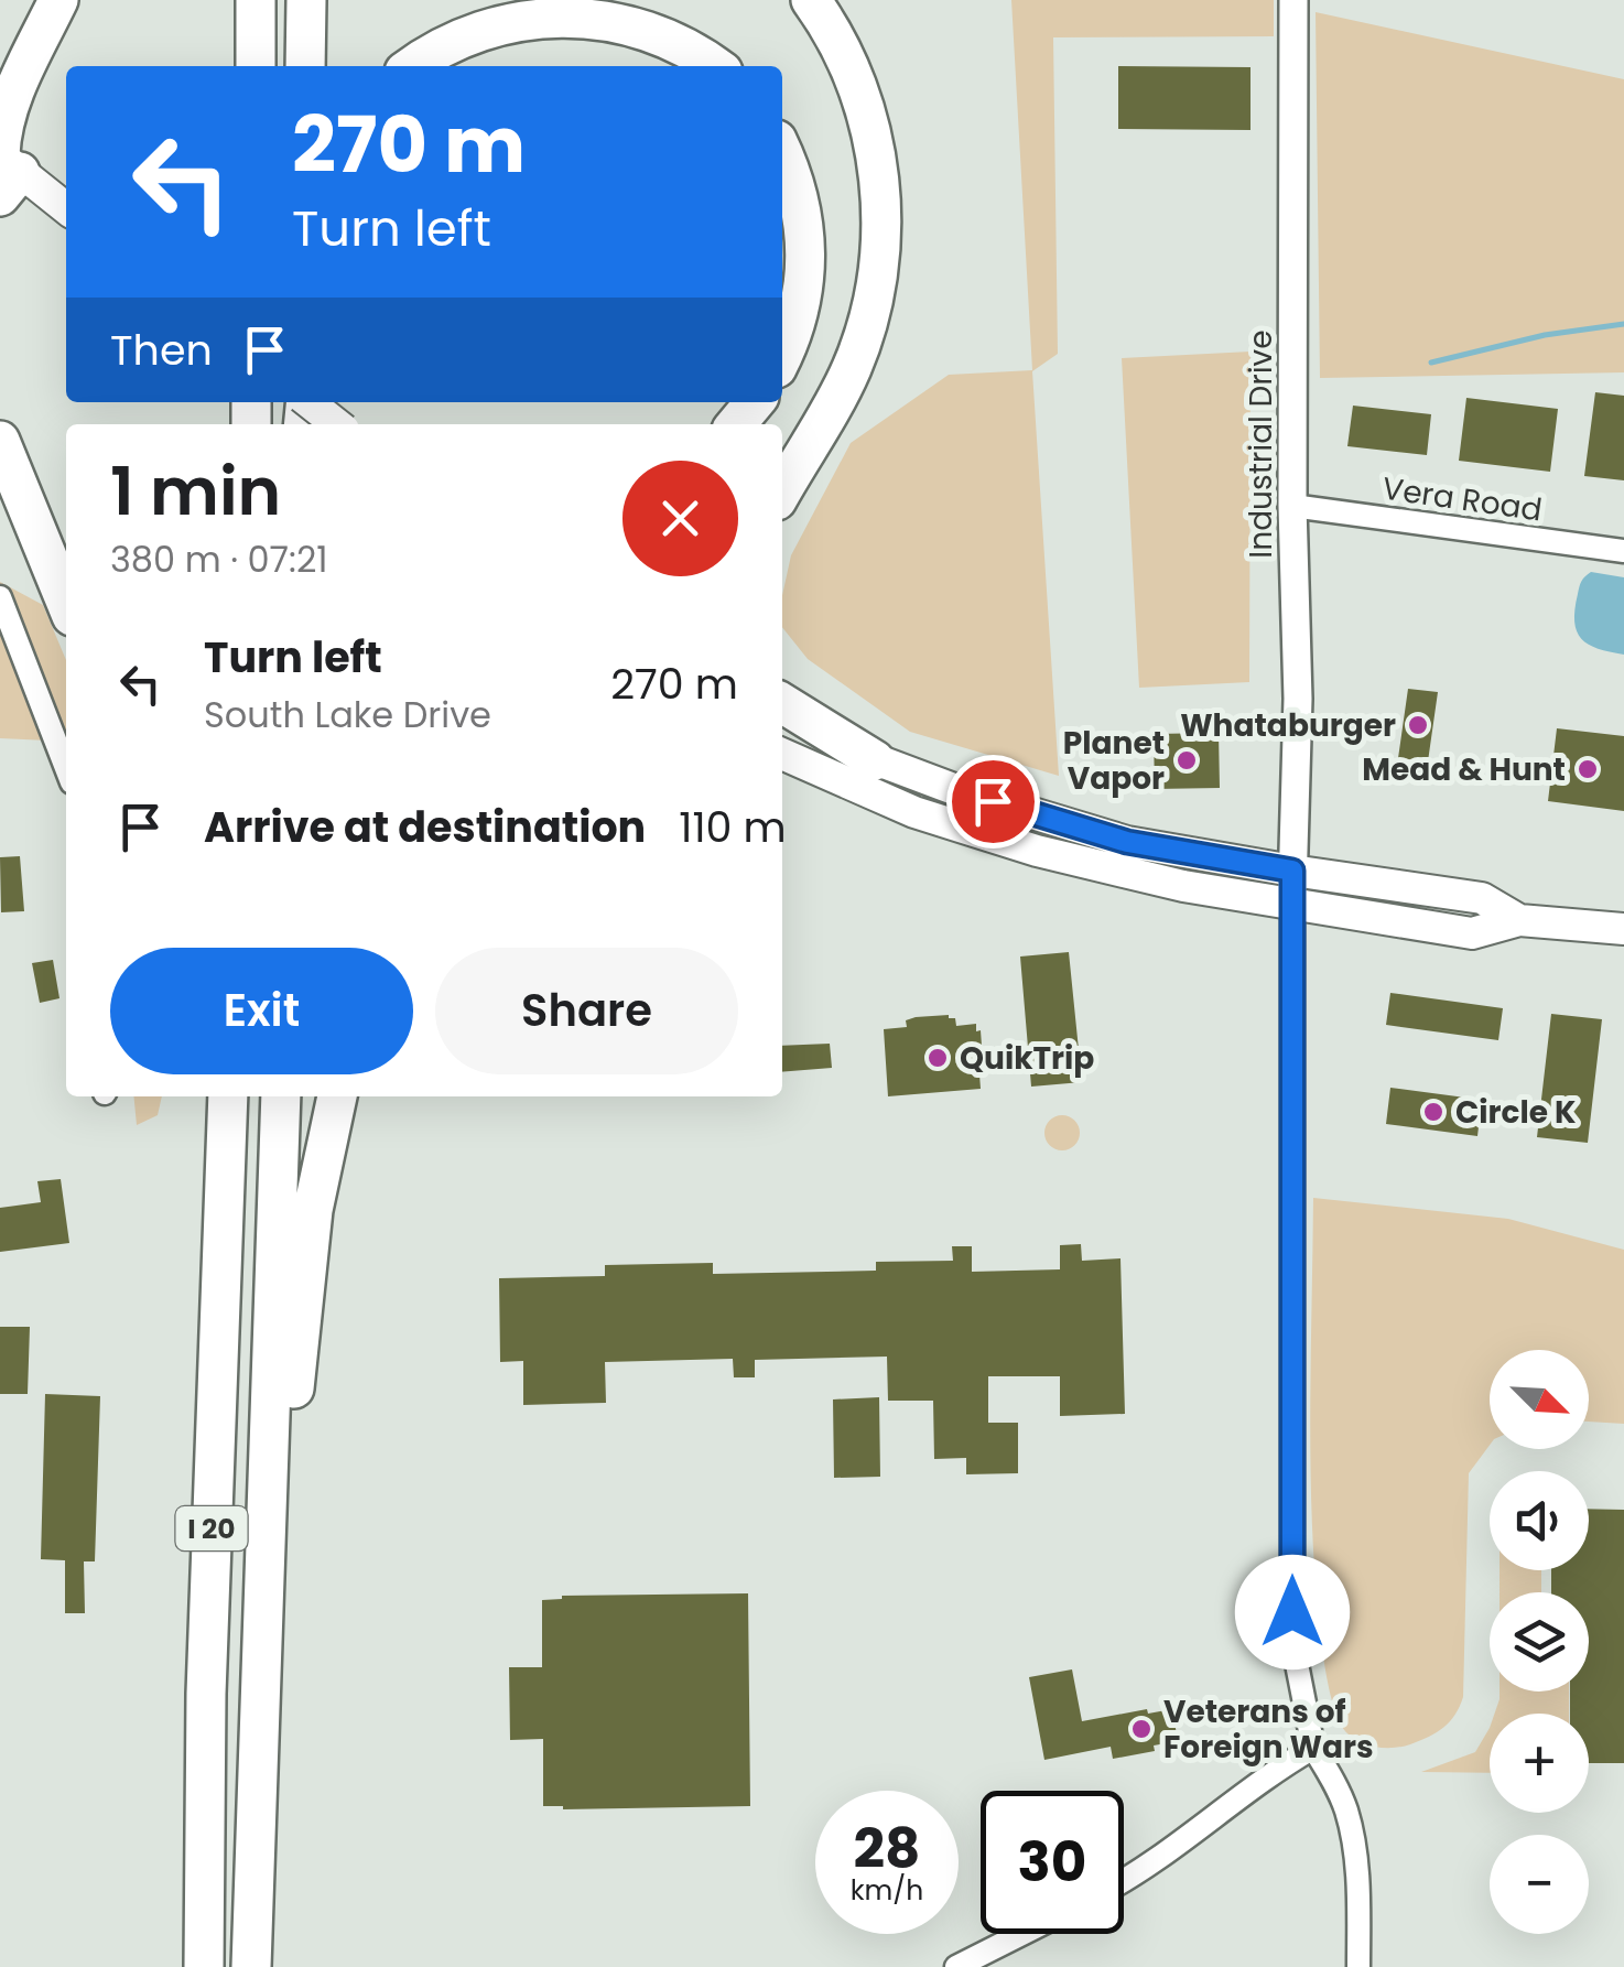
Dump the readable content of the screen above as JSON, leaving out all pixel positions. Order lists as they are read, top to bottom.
{
  "streets": {
    "highway": ["I 20"],
    "street": ["Industrial Drive", "Vera Road"]
  },
  "crossings": [
    ["Industrial Drive", "Vera Road"]
  ],
  "places": [
    "Whataburger",
    "Planet Vapor",
    "Mead & Hunt",
    "QuikTrip",
    "Circle K",
    "Veterans of Foreign Wars"
  ],
  "north": "bottom right",
  "page": {
    "turn": ["270 m", "Turn left"],
    "then": "Then",
    "heading": ["1 min", "380 m · 07:21"],
    "list": [
      {
        "name": "Turn left",
        "note": "South Lake Drive",
        "value": "270 m"
      },
      {
        "name": "Arrive at destination",
        "value": "110 m"
      }
    ],
    "buttons": ["Exit", "Share"],
    "map_buttons": ["+", "−"],
    "speed": "28 km/h",
    "limit": "30"
  }
}
